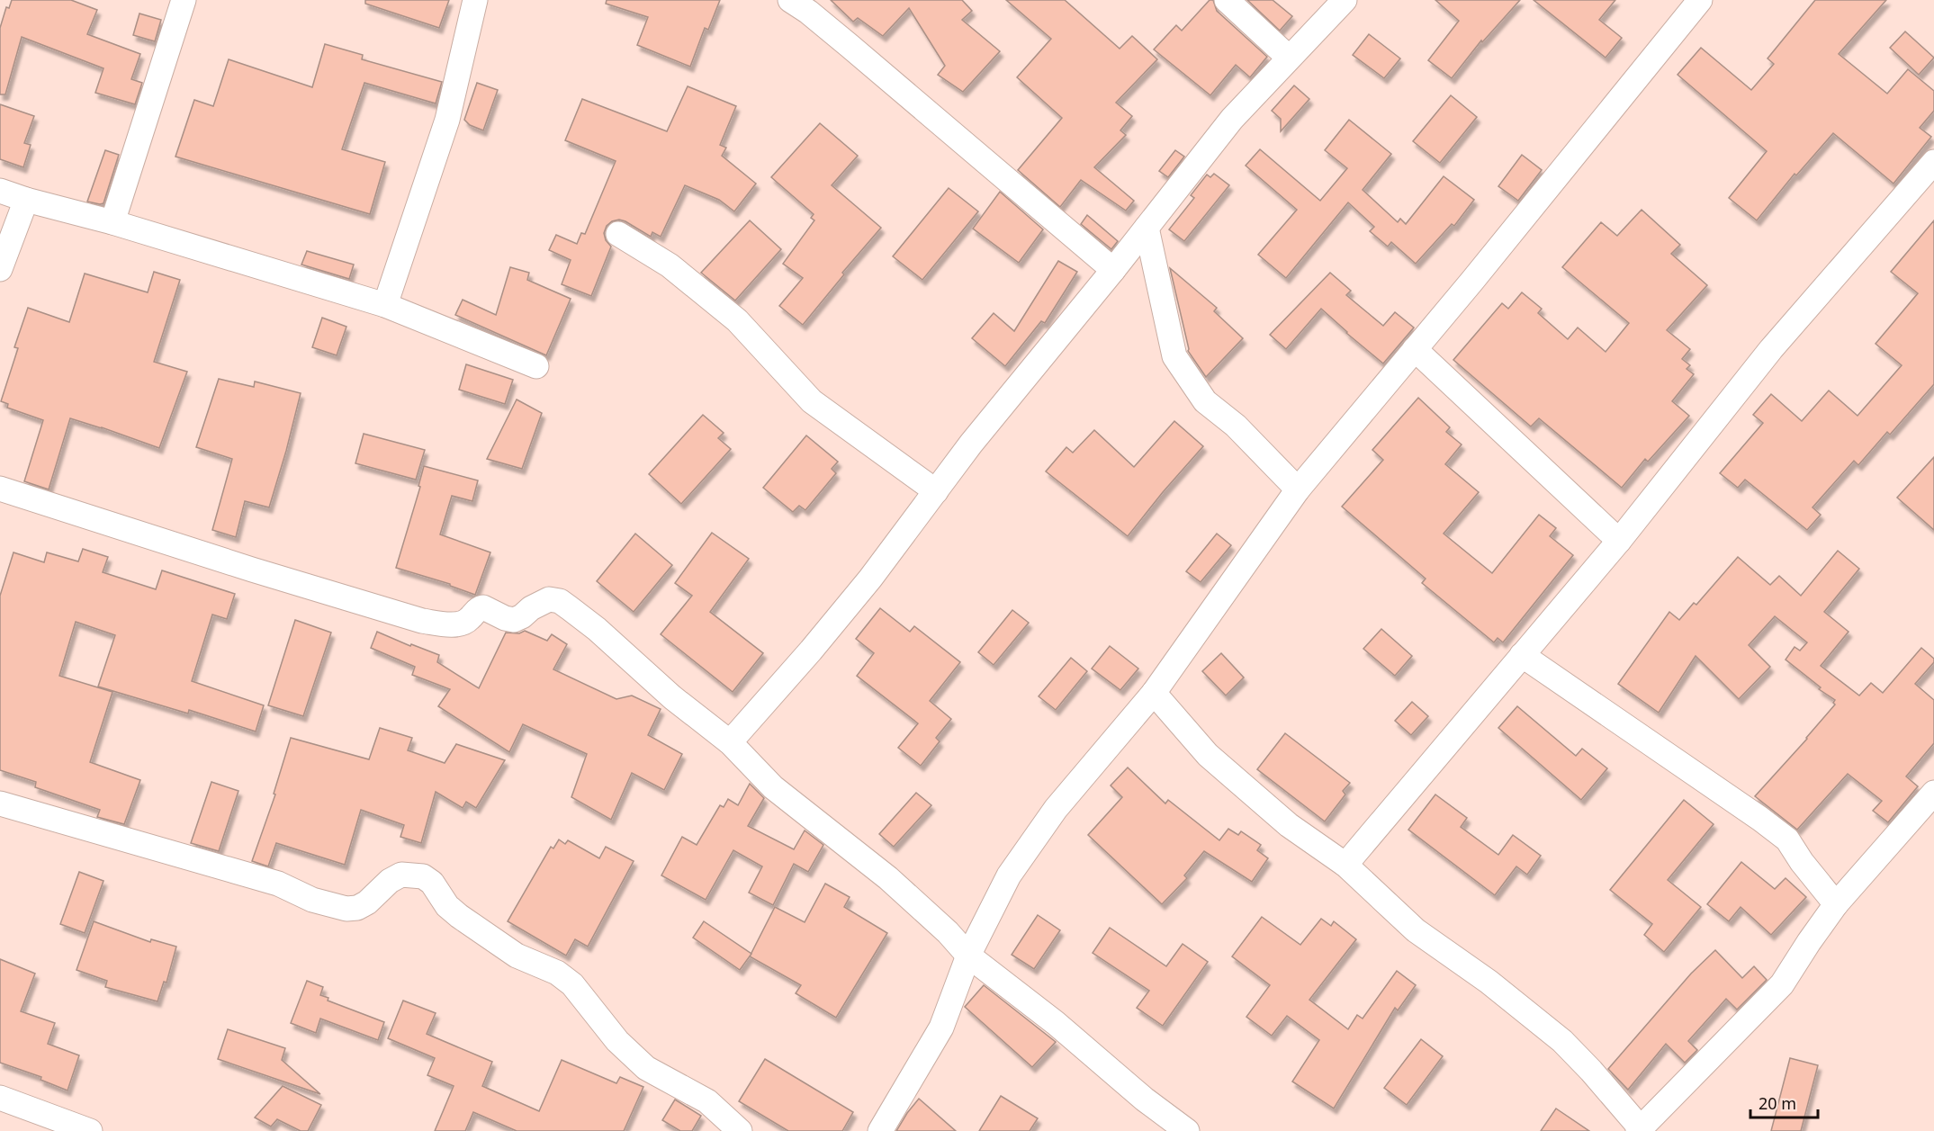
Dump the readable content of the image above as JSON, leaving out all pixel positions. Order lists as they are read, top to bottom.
{
  "scale_bar": "20 m"
}
